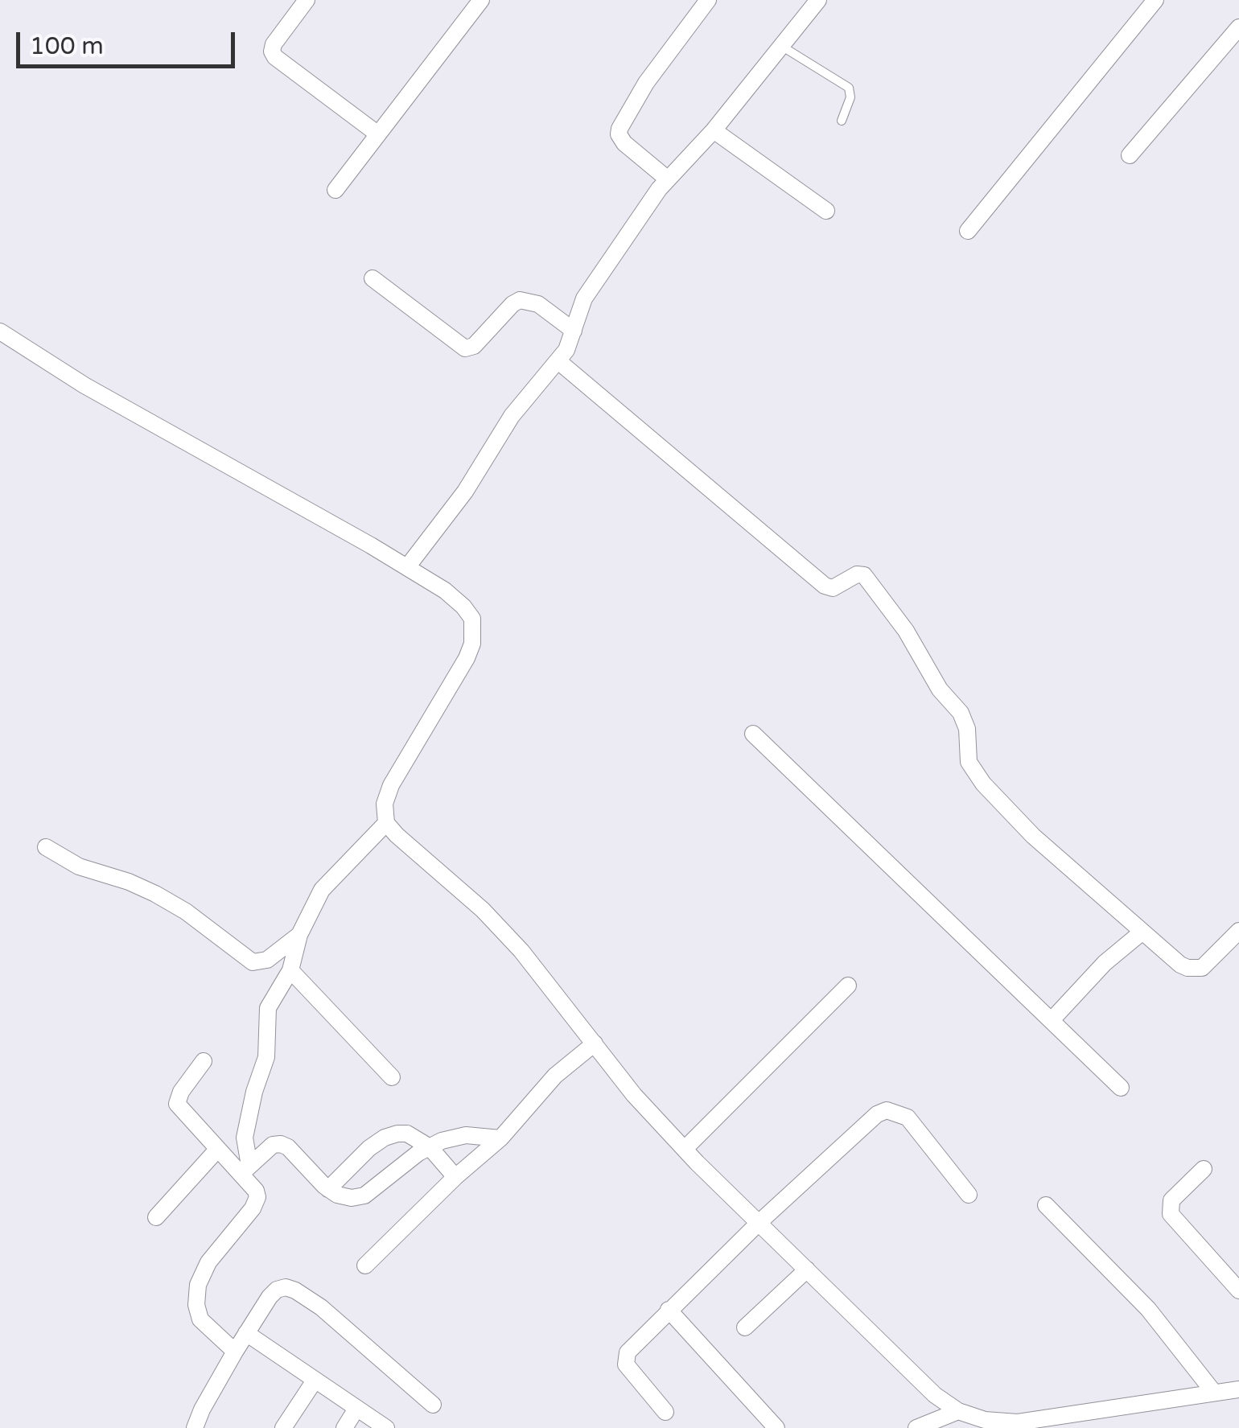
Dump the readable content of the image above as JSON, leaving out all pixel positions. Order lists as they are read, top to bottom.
{
  "scale_bar": "100 m"
}
